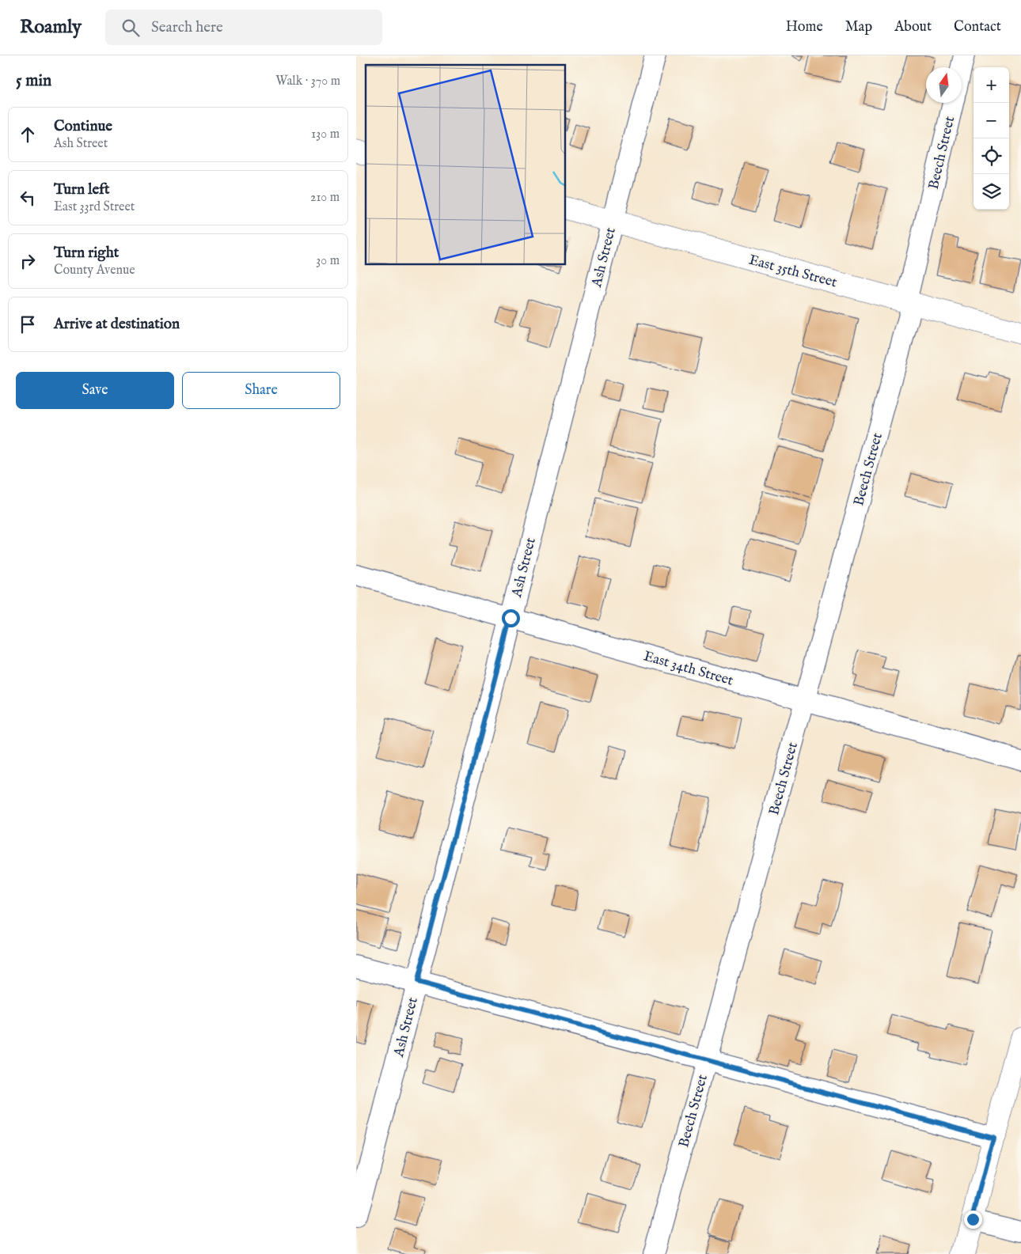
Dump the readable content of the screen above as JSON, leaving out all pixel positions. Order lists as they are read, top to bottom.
{
  "streets": {
    "street": [
      "Beech Street",
      "Ash Street",
      "East 35th Street",
      "East 34th Street"
    ]
  },
  "crossings": [
    ["Beech Street", "East 35th Street"],
    ["Beech Street", "East 34th Street"],
    ["Ash Street", "East 35th Street"],
    ["Ash Street", "East 34th Street"]
  ],
  "north": "top",
  "page": {
    "header": "Roamly",
    "search": "Search here",
    "nav": [
      "Home",
      "Map",
      "About",
      "Contact"
    ],
    "heading": ["5 min", "Walk · 370 m"],
    "map_buttons": ["+", "−"],
    "list": [
      ["Continue", "Ash Street", "130 m"],
      ["Turn left", "East 33rd Street", "210 m"],
      ["Turn right", "County Avenue", "30 m"],
      "Arrive at destination"
    ],
    "buttons": ["Save", "Share"]
  }
}
